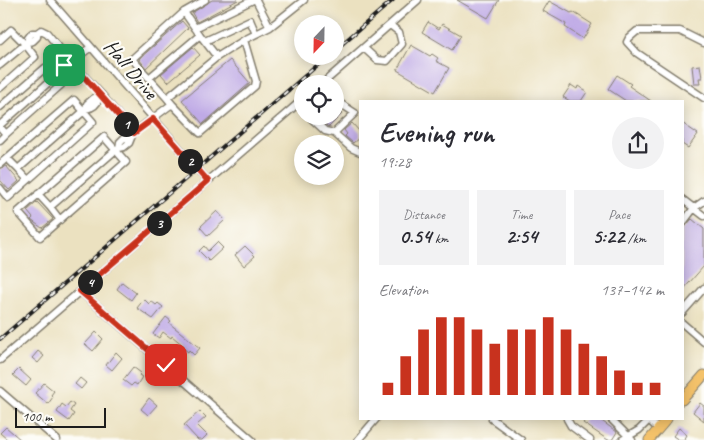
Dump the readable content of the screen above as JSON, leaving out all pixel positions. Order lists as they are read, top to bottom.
{
  "streets": {
    "street": ["Hall Drive"]
  },
  "scale_bar": "100 m",
  "north": "bottom",
  "page": {
    "heading": ["Evening run", "19:28"],
    "pins": [
      "1",
      "2",
      "3",
      "4"
    ],
    "stats": [
      ["Distance", "0.54 km"],
      ["Time", "2:54"],
      ["Pace", "5:22 /km"]
    ],
    "chart": ["Elevation", "137–142 m"],
    "scale": "100 m"
  }
}
